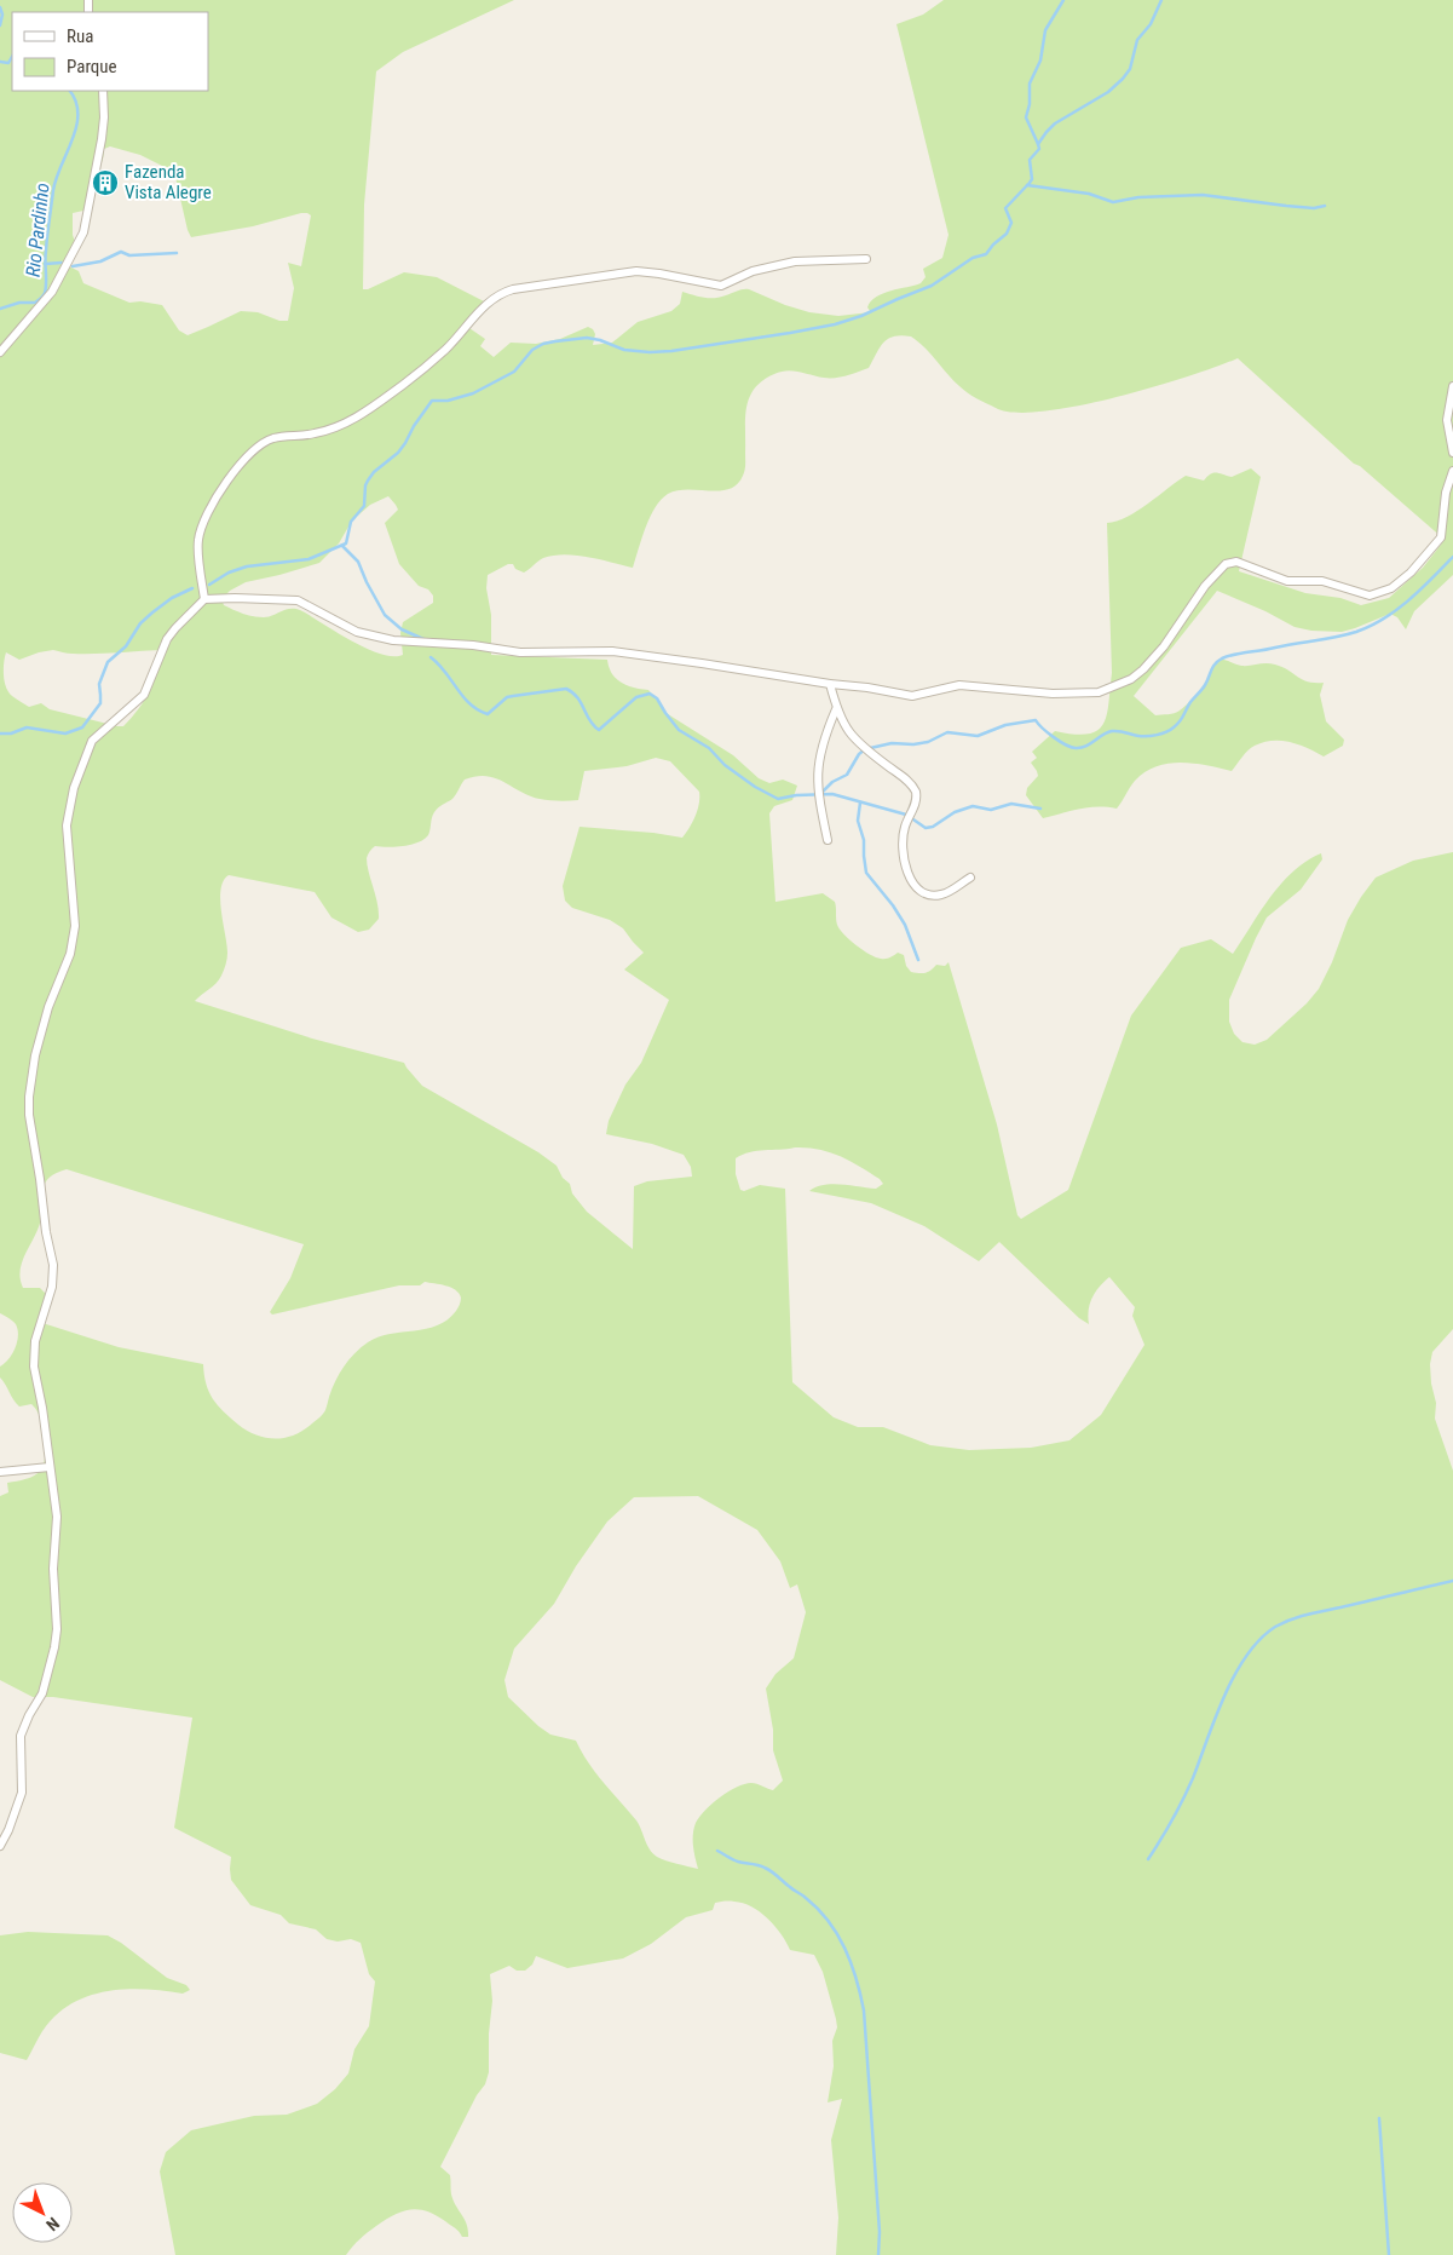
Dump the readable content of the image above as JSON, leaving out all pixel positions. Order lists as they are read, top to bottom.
{
  "water": ["Rio Pardinho"],
  "places": {
    "building": ["Fazenda Vista Alegre"]
  },
  "legend": ["Rua", "Parque"],
  "north": "bottom right"
}
